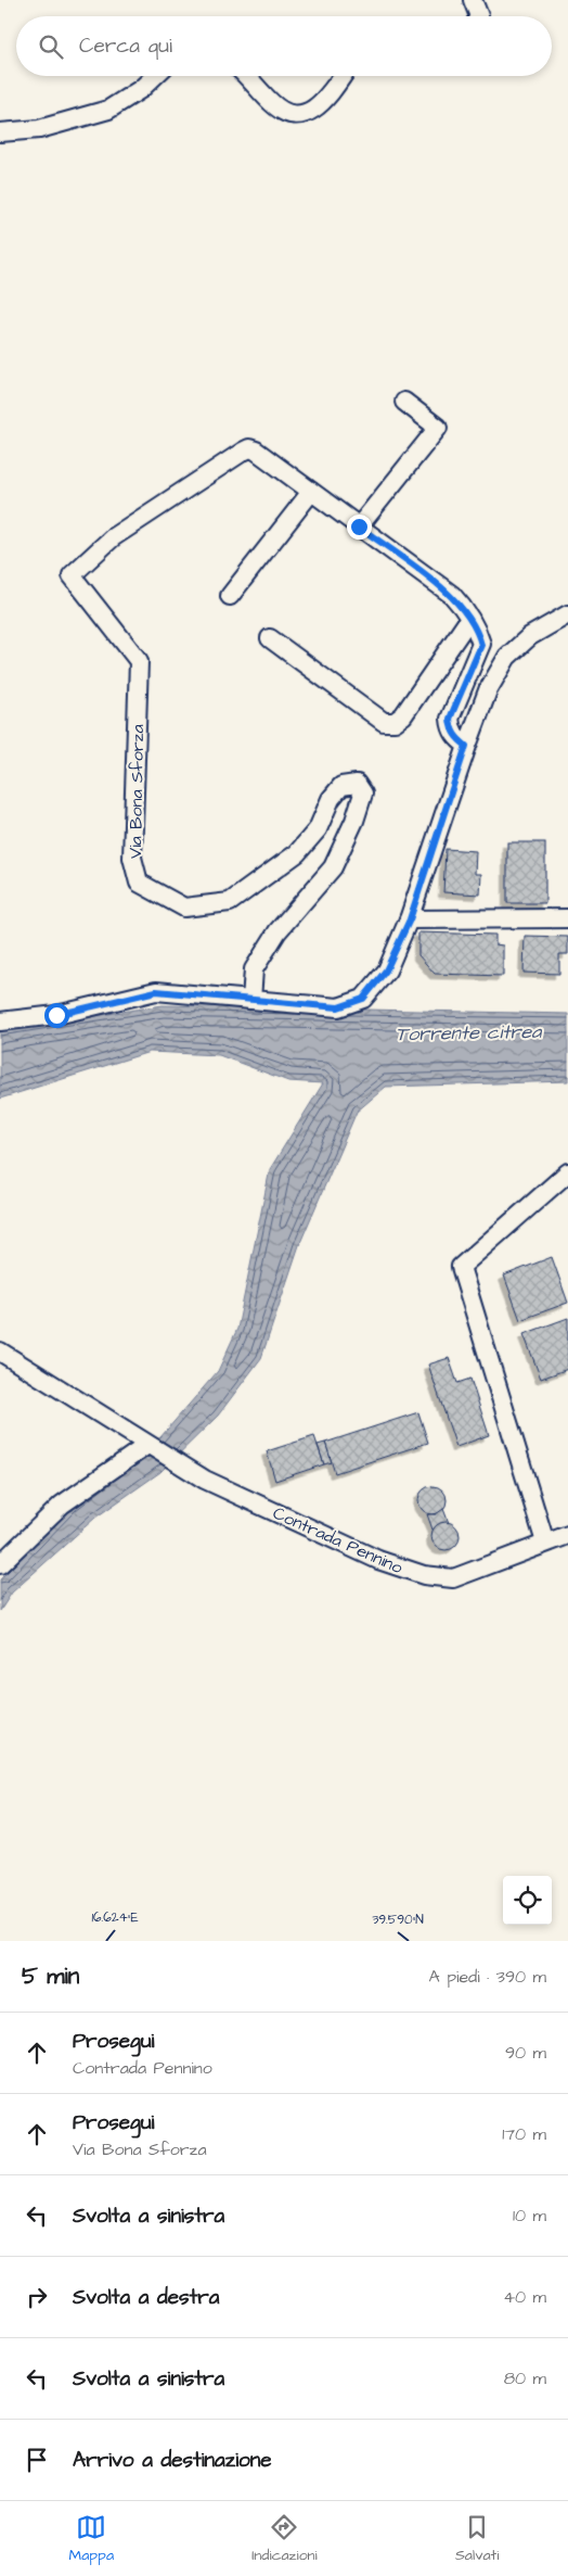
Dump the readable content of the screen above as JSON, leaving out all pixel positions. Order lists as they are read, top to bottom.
{
  "streets": {
    "street": ["Via Bona Sforza", "Contrada Pennino"]
  },
  "water": ["Torrente citrea"],
  "page": {
    "search": "Cerca qui",
    "heading": ["5 min", "A piedi · 390 m"],
    "list": [
      ["Prosegui", "Contrada Pennino", "90 m"],
      ["Prosegui", "Via Bona Sforza", "170 m"],
      ["Svolta a sinistra", "10 m"],
      ["Svolta a destra", "40 m"],
      ["Svolta a sinistra", "80 m"],
      "Arrivo a destinazione"
    ],
    "nav": ["Mappa", "Indicazioni", "Salvati"]
  },
  "coordinates": ["16.624°E", "39.590°N"]
}
